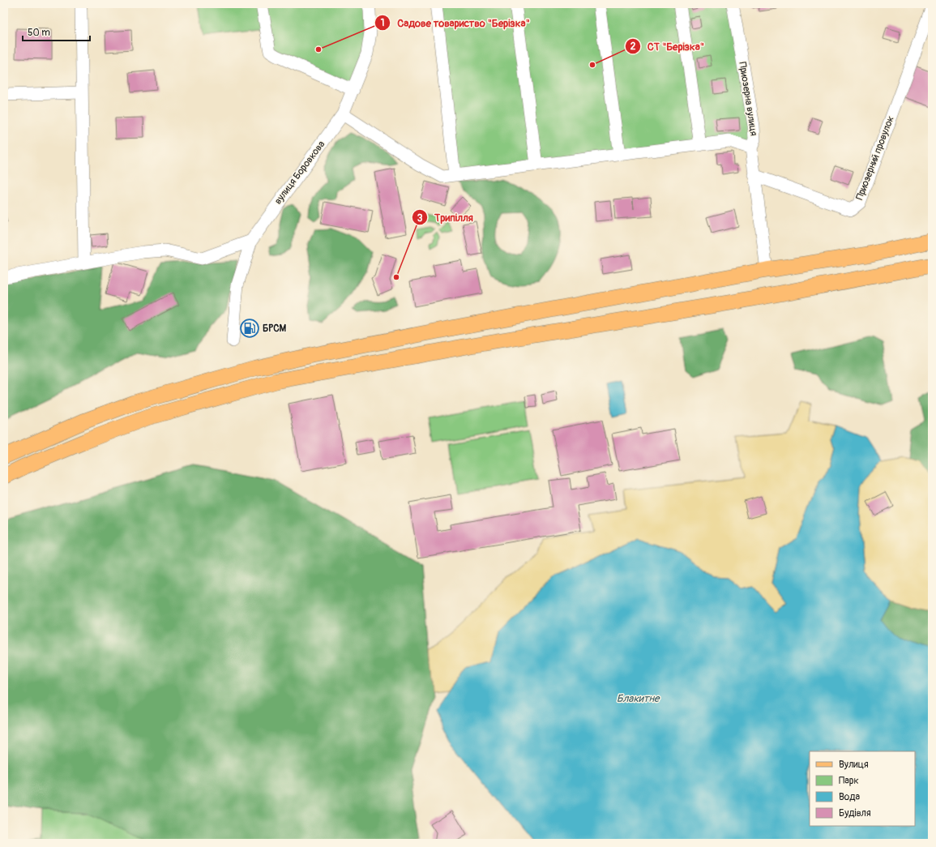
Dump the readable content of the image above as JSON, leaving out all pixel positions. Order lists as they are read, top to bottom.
{
  "streets": {
    "street": ["Приозерна вулиця", "Приозерний провулок", "вулиця Боровкова"]
  },
  "crossings": [
    ["Приозерна вулиця", "Приозерний провулок"]
  ],
  "water": ["Блакитне"],
  "places": {
    "other": ["Садове товариство \"Берізка\"", "СТ \"Берізка\"", "Трипілля"],
    "fuel station": ["БРСМ"]
  },
  "legend": [
    "Вулиця",
    "Парк",
    "Вода",
    "Будівля"
  ],
  "scale_bar": "50 m"
}
